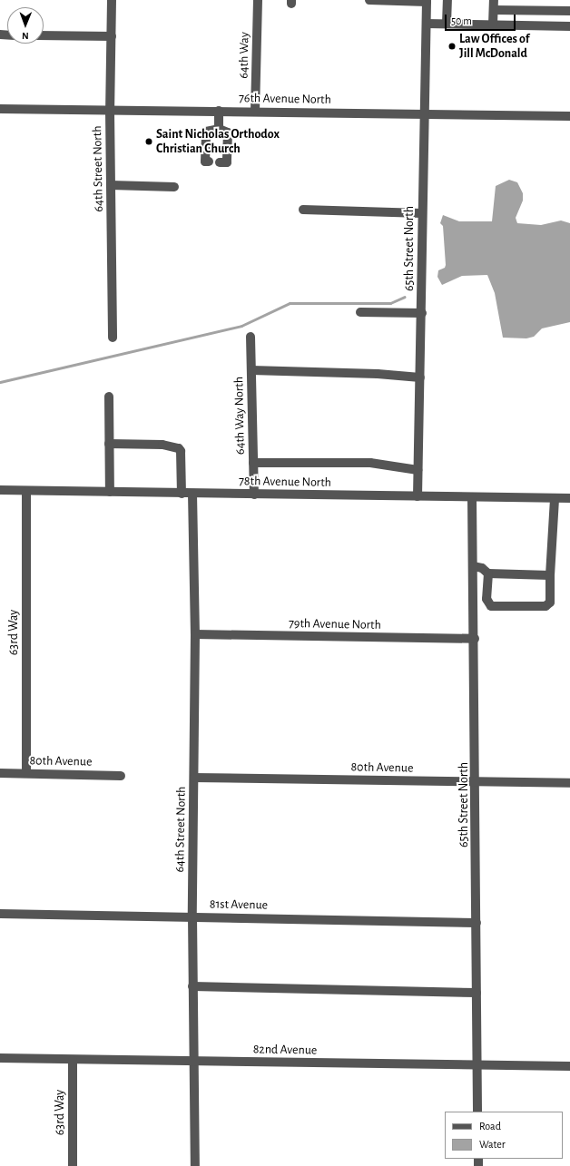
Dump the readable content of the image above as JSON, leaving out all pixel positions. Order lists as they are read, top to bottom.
{
  "streets": {
    "street": [
      "64th Way",
      "76th Avenue North",
      "64th Street North",
      "65th Street North",
      "64th Way North",
      "78th Avenue North",
      "79th Avenue North",
      "63rd Way",
      "80th Avenue",
      "81st Avenue",
      "82nd Avenue"
    ]
  },
  "crossings": [
    ["64th Way", "76th Avenue North"],
    ["76th Avenue North", "64th Street North"],
    ["76th Avenue North", "65th Street North"],
    ["64th Street North", "78th Avenue North"],
    ["64th Street North", "79th Avenue North"],
    ["64th Street North", "80th Avenue"],
    ["64th Street North", "81st Avenue"],
    ["64th Street North", "82nd Avenue"],
    ["65th Street North", "78th Avenue North"],
    ["65th Street North", "79th Avenue North"],
    ["65th Street North", "80th Avenue"],
    ["65th Street North", "81st Avenue"],
    ["65th Street North", "82nd Avenue"],
    ["64th Way North", "78th Avenue North"],
    ["78th Avenue North", "63rd Way"],
    ["63rd Way", "80th Avenue"],
    ["63rd Way", "82nd Avenue"]
  ],
  "places": ["Law Offices of Jill McDonald", "Saint Nicholas Orthodox Christian Church"],
  "legend": ["Road", "Water"],
  "scale_bar": "50 m",
  "north": "bottom"
}
